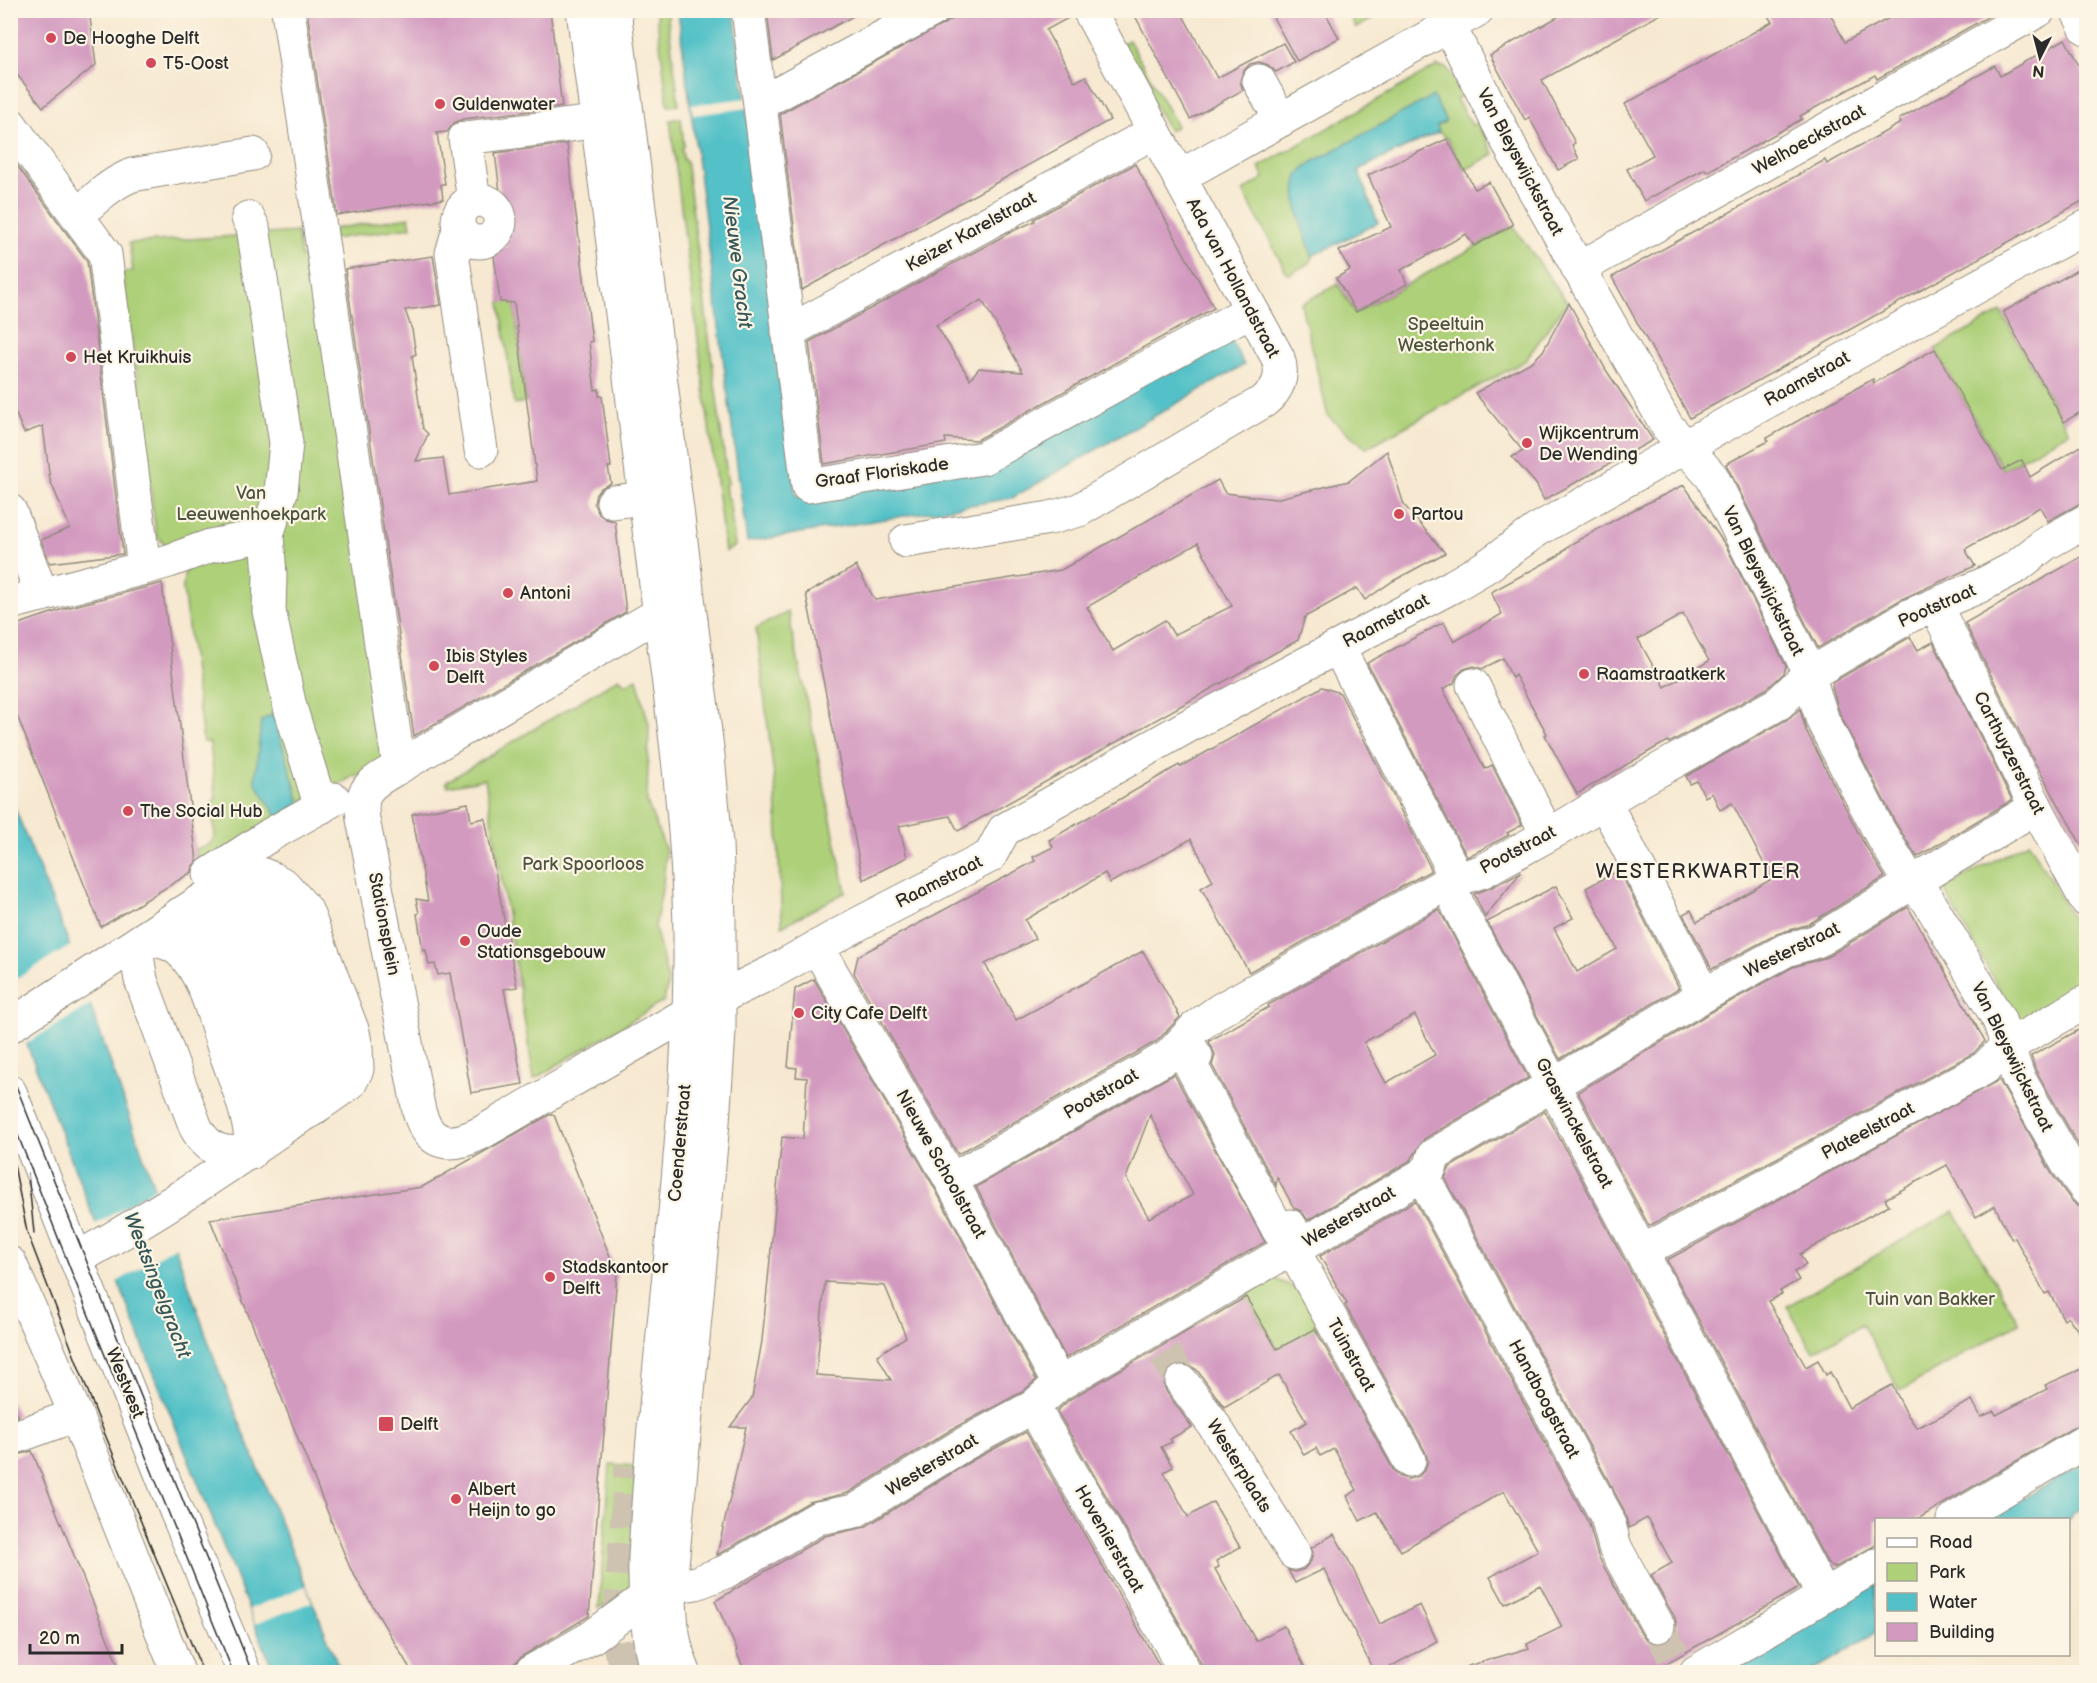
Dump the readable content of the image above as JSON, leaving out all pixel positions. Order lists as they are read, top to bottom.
{
  "streets": {
    "street": [
      "Welhoeckstraat",
      "Van Bleyswijckstraat",
      "Keizer Karelstraat",
      "Ada van Hollandstraat",
      "Raamstraat",
      "Graaf Floriskade",
      "Pootstraat",
      "Carthuyzerstraat",
      "Stationsplein",
      "Westerstraat",
      "Graswinckelstraat",
      "Plateelstraat",
      "Coenderstraat",
      "Nieuwe Schoolstraat",
      "Tuinstraat",
      "Westvest",
      "Handboogstraat",
      "Westerplaats",
      "Hovenierstraat"
    ]
  },
  "crossings": [
    ["Welhoeckstraat", "Van Bleyswijckstraat"],
    ["Van Bleyswijckstraat", "Ada van Hollandstraat"],
    ["Van Bleyswijckstraat", "Raamstraat"],
    ["Van Bleyswijckstraat", "Pootstraat"],
    ["Van Bleyswijckstraat", "Westerstraat"],
    ["Van Bleyswijckstraat", "Plateelstraat"],
    ["Keizer Karelstraat", "Graaf Floriskade"],
    ["Ada van Hollandstraat", "Graaf Floriskade"],
    ["Raamstraat", "Stationsplein"],
    ["Raamstraat", "Graswinckelstraat"],
    ["Raamstraat", "Coenderstraat"],
    ["Raamstraat", "Nieuwe Schoolstraat"],
    ["Pootstraat", "Carthuyzerstraat"],
    ["Pootstraat", "Graswinckelstraat"],
    ["Pootstraat", "Nieuwe Schoolstraat"],
    ["Carthuyzerstraat", "Westerstraat"],
    ["Stationsplein", "Coenderstraat"],
    ["Westerstraat", "Graswinckelstraat"],
    ["Westerstraat", "Coenderstraat"],
    ["Westerstraat", "Nieuwe Schoolstraat"],
    ["Westerstraat", "Tuinstraat"],
    ["Westerstraat", "Handboogstraat"],
    ["Westerstraat", "Hovenierstraat"],
    ["Graswinckelstraat", "Plateelstraat"]
  ],
  "districts": ["WESTERKWARTIER"],
  "water": ["Nieuwe Gracht", "Westsingelgracht"],
  "parks": [
    "Speeltuin Westerhonk",
    "Van Leeuwenhoekpark",
    "Park Spoorloos",
    "Tuin van Bakker"
  ],
  "places": {
    "other": [
      "De Hooghe Delft",
      "T5-Oost",
      "Guldenwater",
      "Het Kruikhuis",
      "Wijkcentrum De Wending",
      "Partou",
      "Antoni",
      "Ibis Styles Delft",
      "Raamstraatkerk",
      "The Social Hub",
      "Oude Stationsgebouw",
      "City Cafe Delft",
      "Stadskantoor Delft",
      "Albert Heijn to go"
    ],
    "transit": ["Delft"]
  },
  "legend": [
    "Road",
    "Park",
    "Water",
    "Building"
  ],
  "scale_bar": "20 m",
  "north": "bottom"
}
